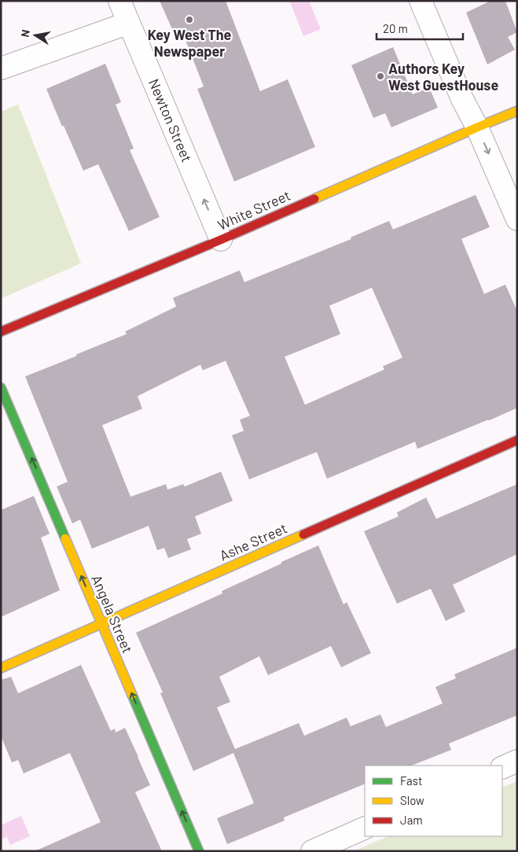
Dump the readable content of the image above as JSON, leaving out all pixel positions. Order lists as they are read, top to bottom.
{
  "streets": {
    "street": [
      "Newton Street",
      "White Street",
      "Ashe Street",
      "Angela Street"
    ]
  },
  "crossings": [
    ["Newton Street", "White Street"],
    ["Ashe Street", "Angela Street"]
  ],
  "one_way": ["Newton Street", "Angela Street"],
  "places": ["Key West The Newspaper", "Authors Key West GuestHouse"],
  "legend": ["Fast", "Slow", "Jam"],
  "scale_bar": "20 m",
  "north": "left"
}
